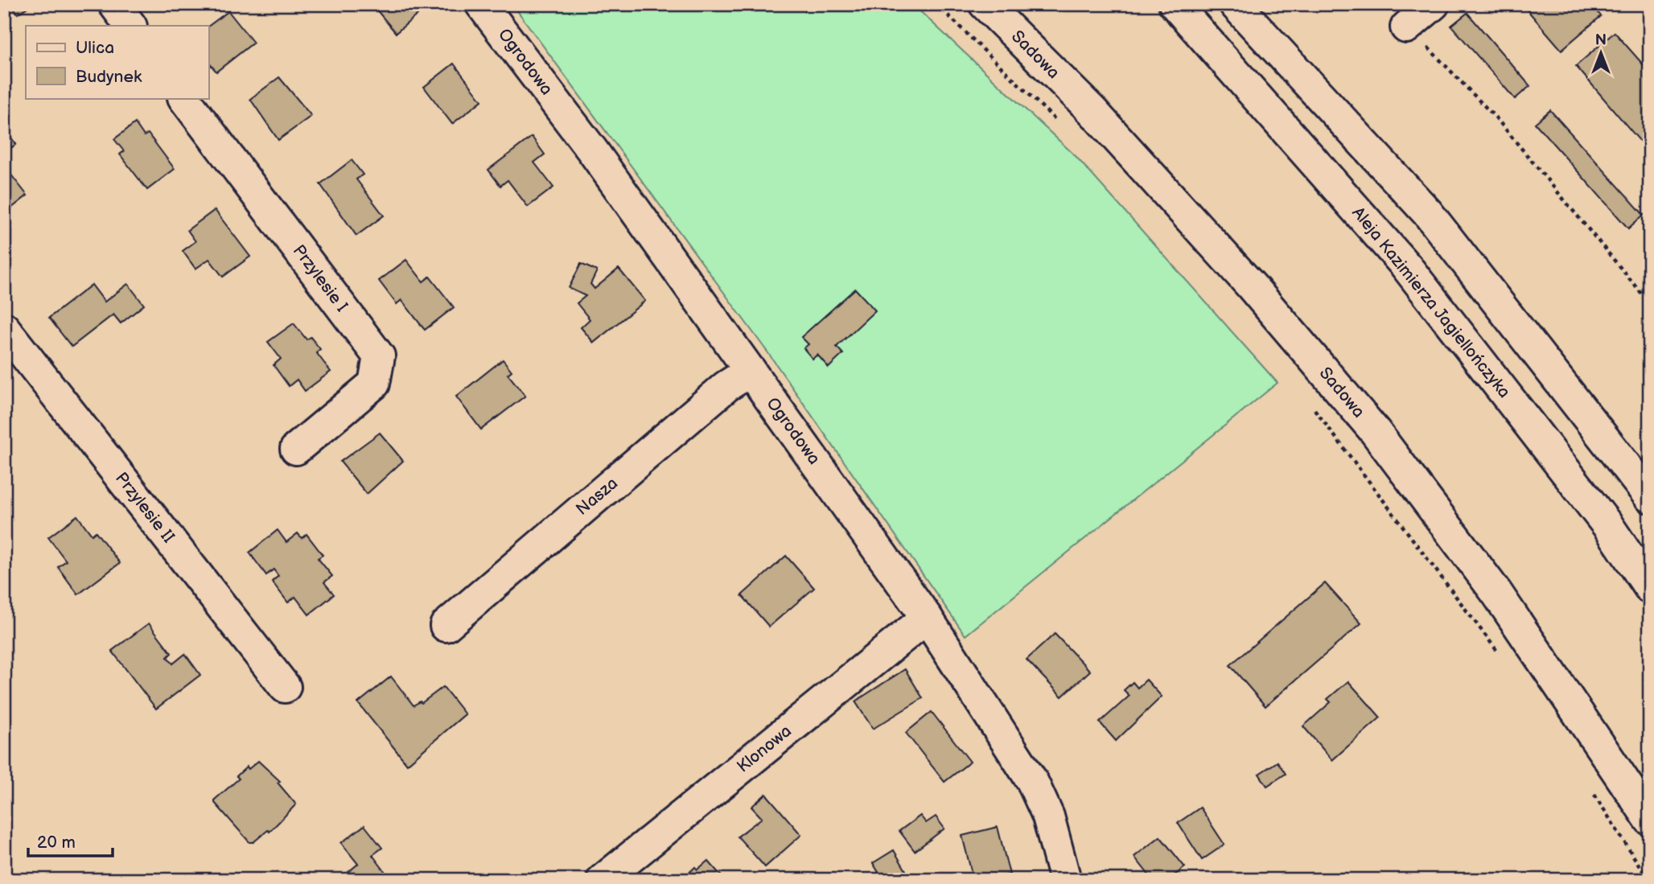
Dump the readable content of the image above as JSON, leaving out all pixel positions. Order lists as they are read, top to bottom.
{
  "streets": {
    "main road": [
      "Sadowa",
      "Ogrodowa",
      "Przylesie I",
      "Aleja Kazimierza Jagiellończyka",
      "Nasza",
      "Przylesie II",
      "Klonowa"
    ]
  },
  "crossings": [
    ["Ogrodowa", "Nasza"],
    ["Ogrodowa", "Klonowa"]
  ],
  "legend": ["Ulica", "Budynek"],
  "scale_bar": "20 m",
  "north": "top"
}
